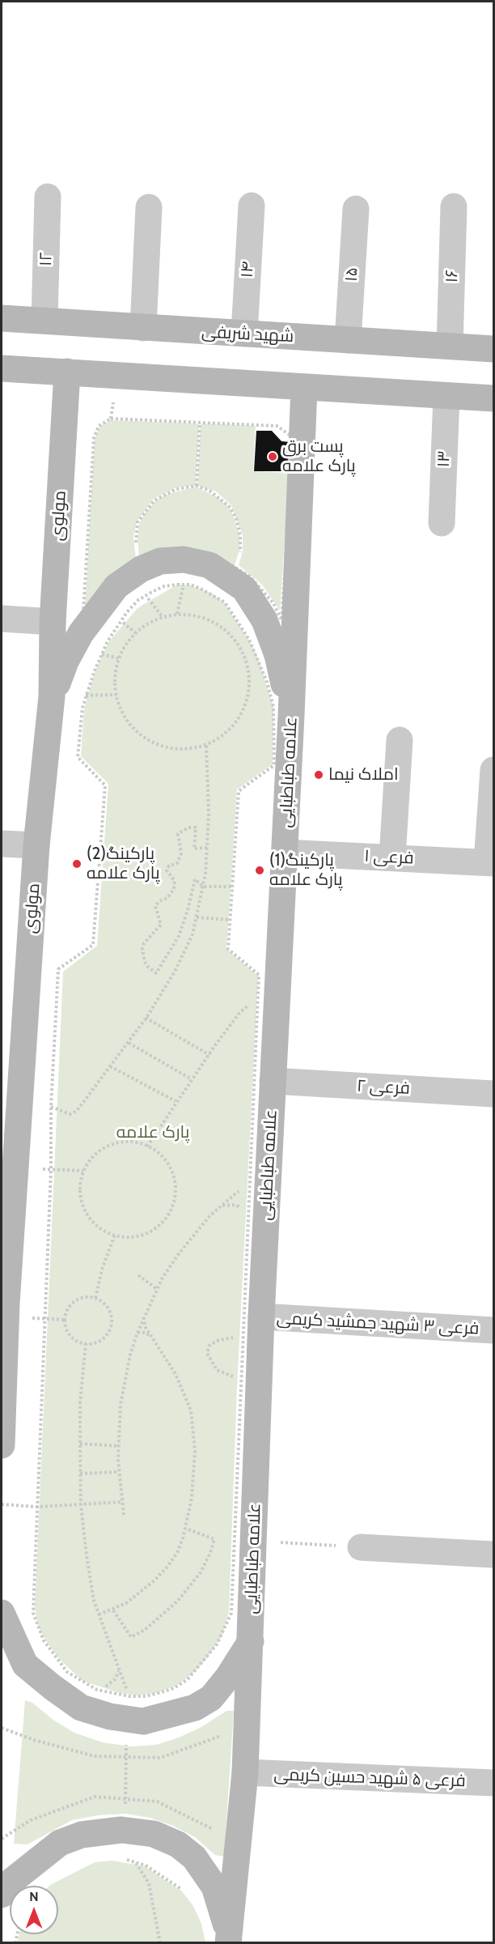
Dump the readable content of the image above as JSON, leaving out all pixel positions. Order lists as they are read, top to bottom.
{
  "streets": {
    "street": [
      "۱۲",
      "۱۴",
      "۱۵",
      "۱۶",
      "شهید شریفی",
      "۱۳",
      "مولوی",
      "علامه طباطبایی",
      "فرعی ۱",
      "فرعی ۲",
      "فرعی ۳ شهید جمشید کریمی",
      "فرعی ۵ شهید حسین کریمی"
    ]
  },
  "crossings": [
    ["۱۲", "شهید شریفی"],
    ["۱۴", "شهید شریفی"],
    ["۱۵", "شهید شریفی"],
    ["۱۶", "شهید شریفی"],
    ["علامه طباطبایی", "فرعی ۱"],
    ["علامه طباطبایی", "فرعی ۲"],
    ["علامه طباطبایی", "فرعی ۳ شهید جمشید کریمی"],
    ["علامه طباطبایی", "فرعی ۵ شهید حسین کریمی"]
  ],
  "parks": ["پارک علامه"],
  "places": [
    "پست برق پارک علامه",
    "املاک نیما",
    "پارکینگ(2) پارک علامه",
    "پارکینگ(1) پارک علامه"
  ],
  "north": "top"
}
